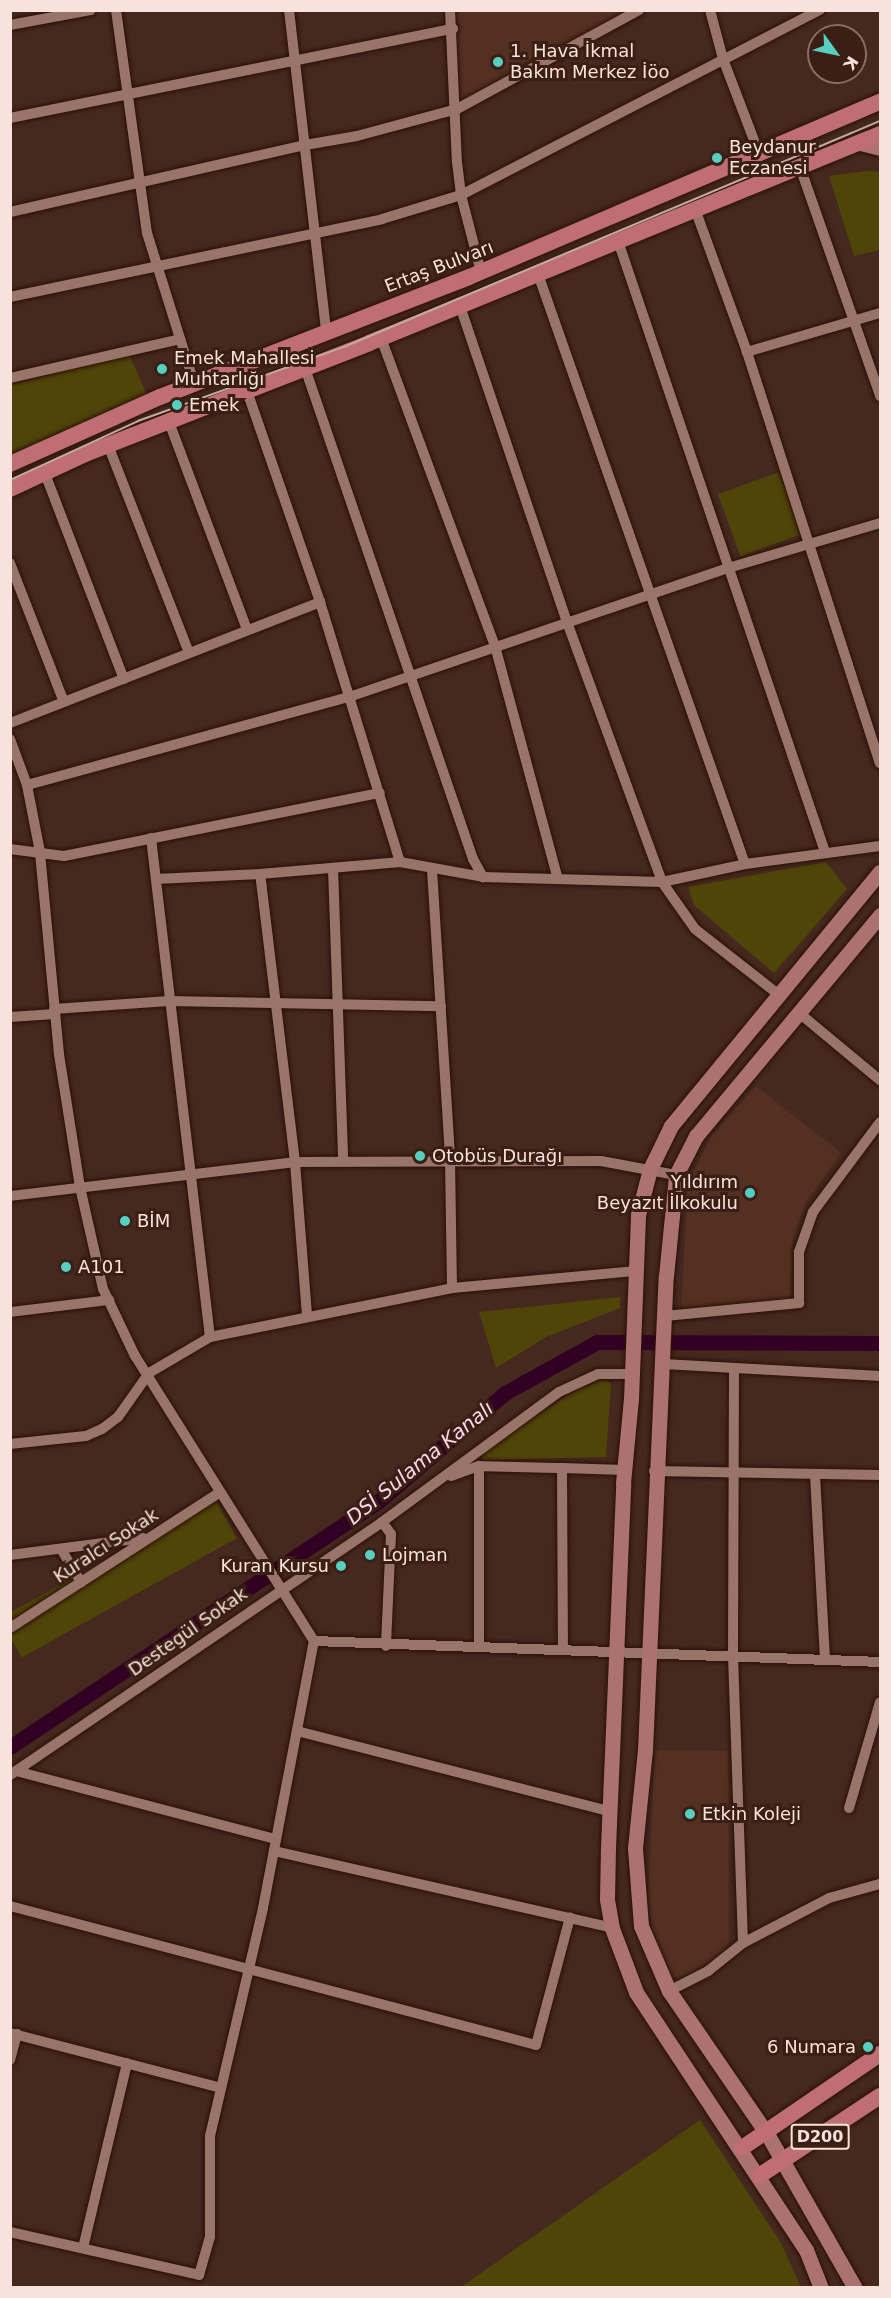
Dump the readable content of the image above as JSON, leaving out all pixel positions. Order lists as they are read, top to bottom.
{
  "streets": {
    "main road": ["Ertaş Bulvarı", "D200"],
    "street": ["Kuralcı Sokak", "Destegül Sokak"]
  },
  "water": ["DSİ Sulama Kanalı"],
  "places": [
    "1. Hava İkmal Bakım Merkez İöo",
    "Beydanur Eczanesi",
    "Emek Mahallesi Muhtarlığı",
    "Emek",
    "Otobüs Durağı",
    "Yıldırım Beyazıt İlkokulu",
    "BİM",
    "A101",
    "Lojman",
    "Kuran Kursu",
    "Etkin Koleji",
    "6 Numara"
  ],
  "north": "bottom right"
}
